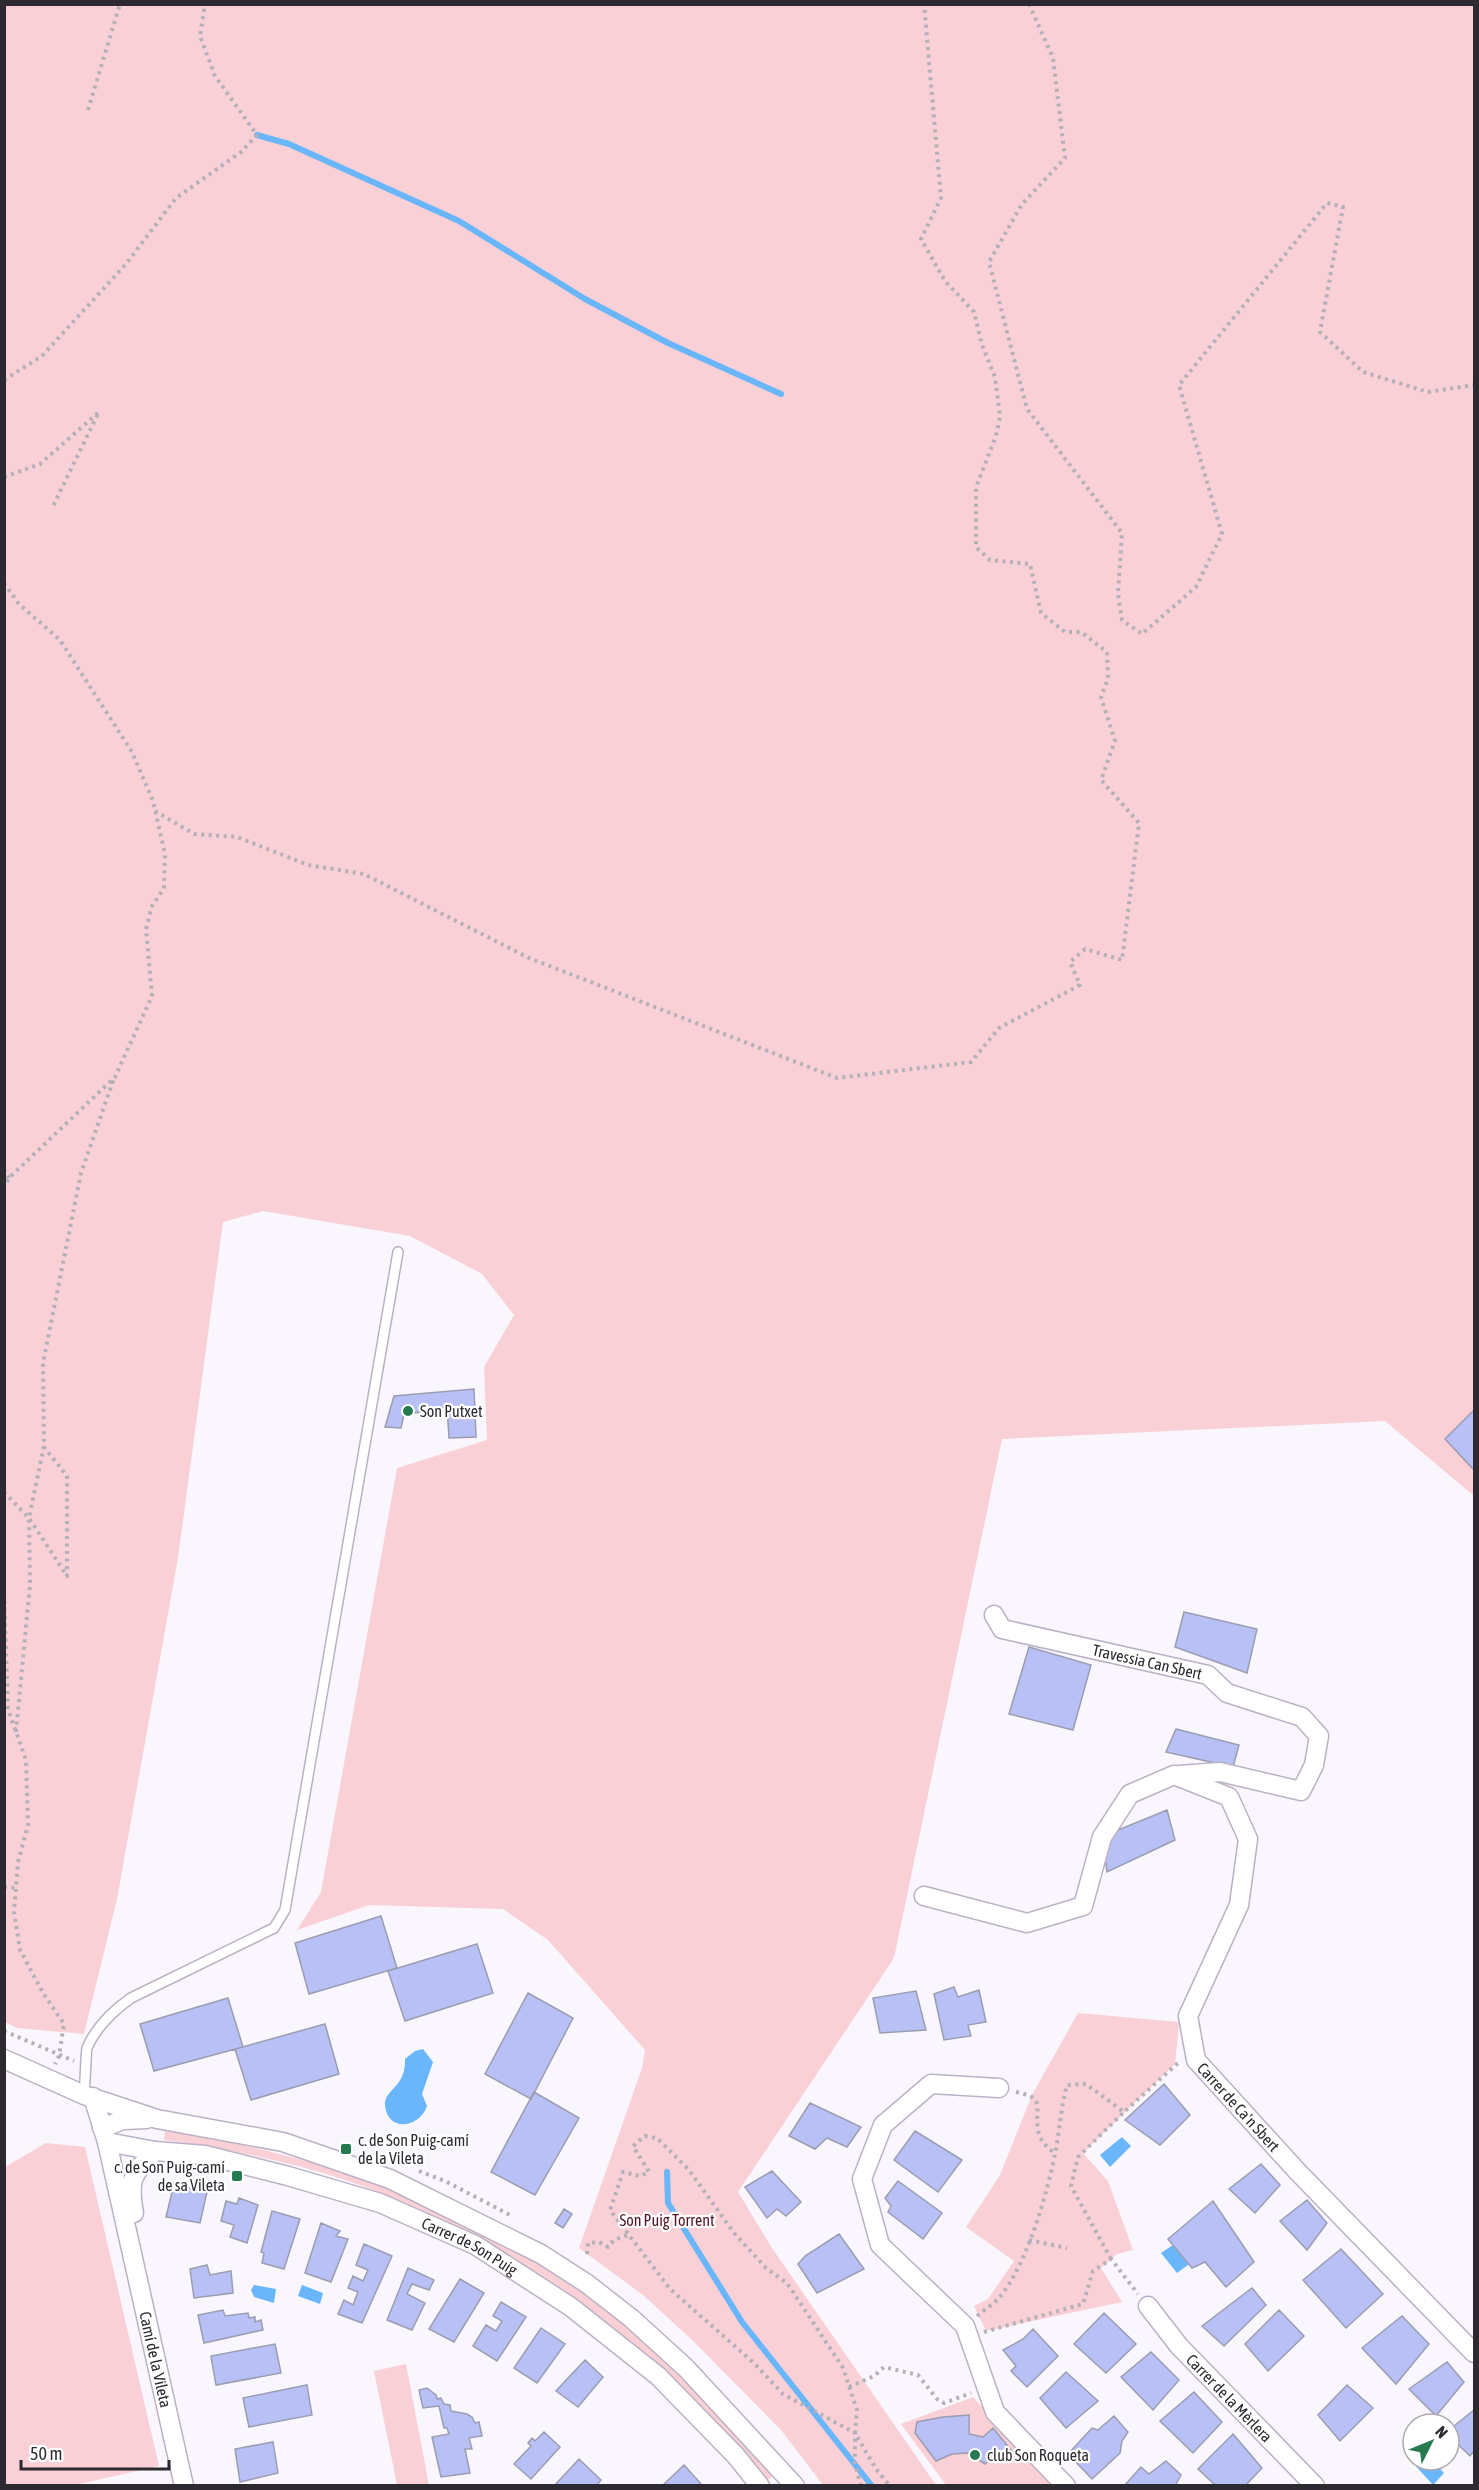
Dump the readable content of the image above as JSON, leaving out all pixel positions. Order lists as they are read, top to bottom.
{
  "streets": {
    "street": [
      "Travessia Can Sbert",
      "Carrer de Ca'n Sbert",
      "Carrer de Son Puig",
      "Camí de la Vileta",
      "Carrer de la Mèrlera"
    ]
  },
  "crossings": [
    ["Travessia Can Sbert", "Carrer de Ca'n Sbert"],
    ["Carrer de Son Puig", "Camí de la Vileta"]
  ],
  "parks": ["Son Puig Torrent"],
  "places": {
    "other": ["Son Putxet", "club Son Roqueta"],
    "transit": ["c. de Son Puig-camí de la Vileta", "c. de Son Puig-camí de sa Vileta"]
  },
  "scale_bar": "50 m",
  "north": "top right"
}
